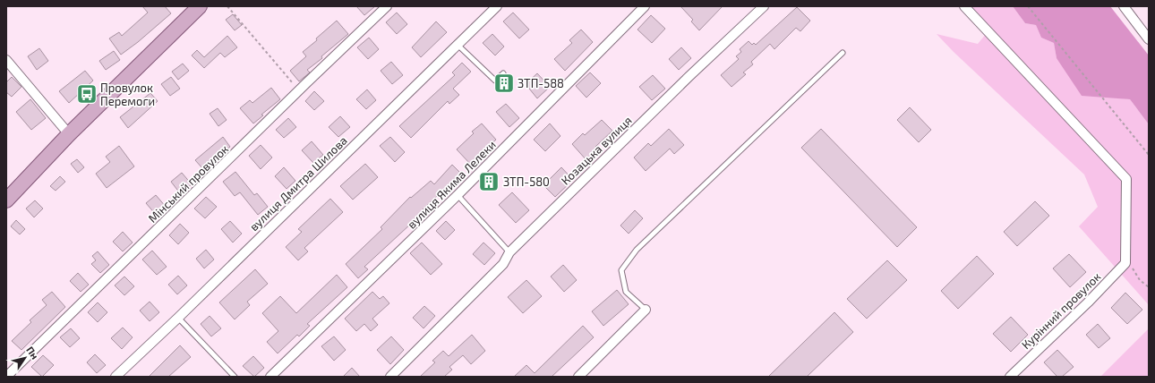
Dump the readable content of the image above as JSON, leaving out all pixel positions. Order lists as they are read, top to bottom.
{
  "streets": {
    "street": [
      "Козацька вулиця",
      "Мінський провулок",
      "вулиця Дмитра Шилова",
      "вулиця Якима Лелеки",
      "Курінний провулок"
    ]
  },
  "places": {
    "building": ["ЗТП-588", "ЗТП-580"],
    "bus stop": ["Провулок Перемоги"]
  },
  "north": "top right"
}
